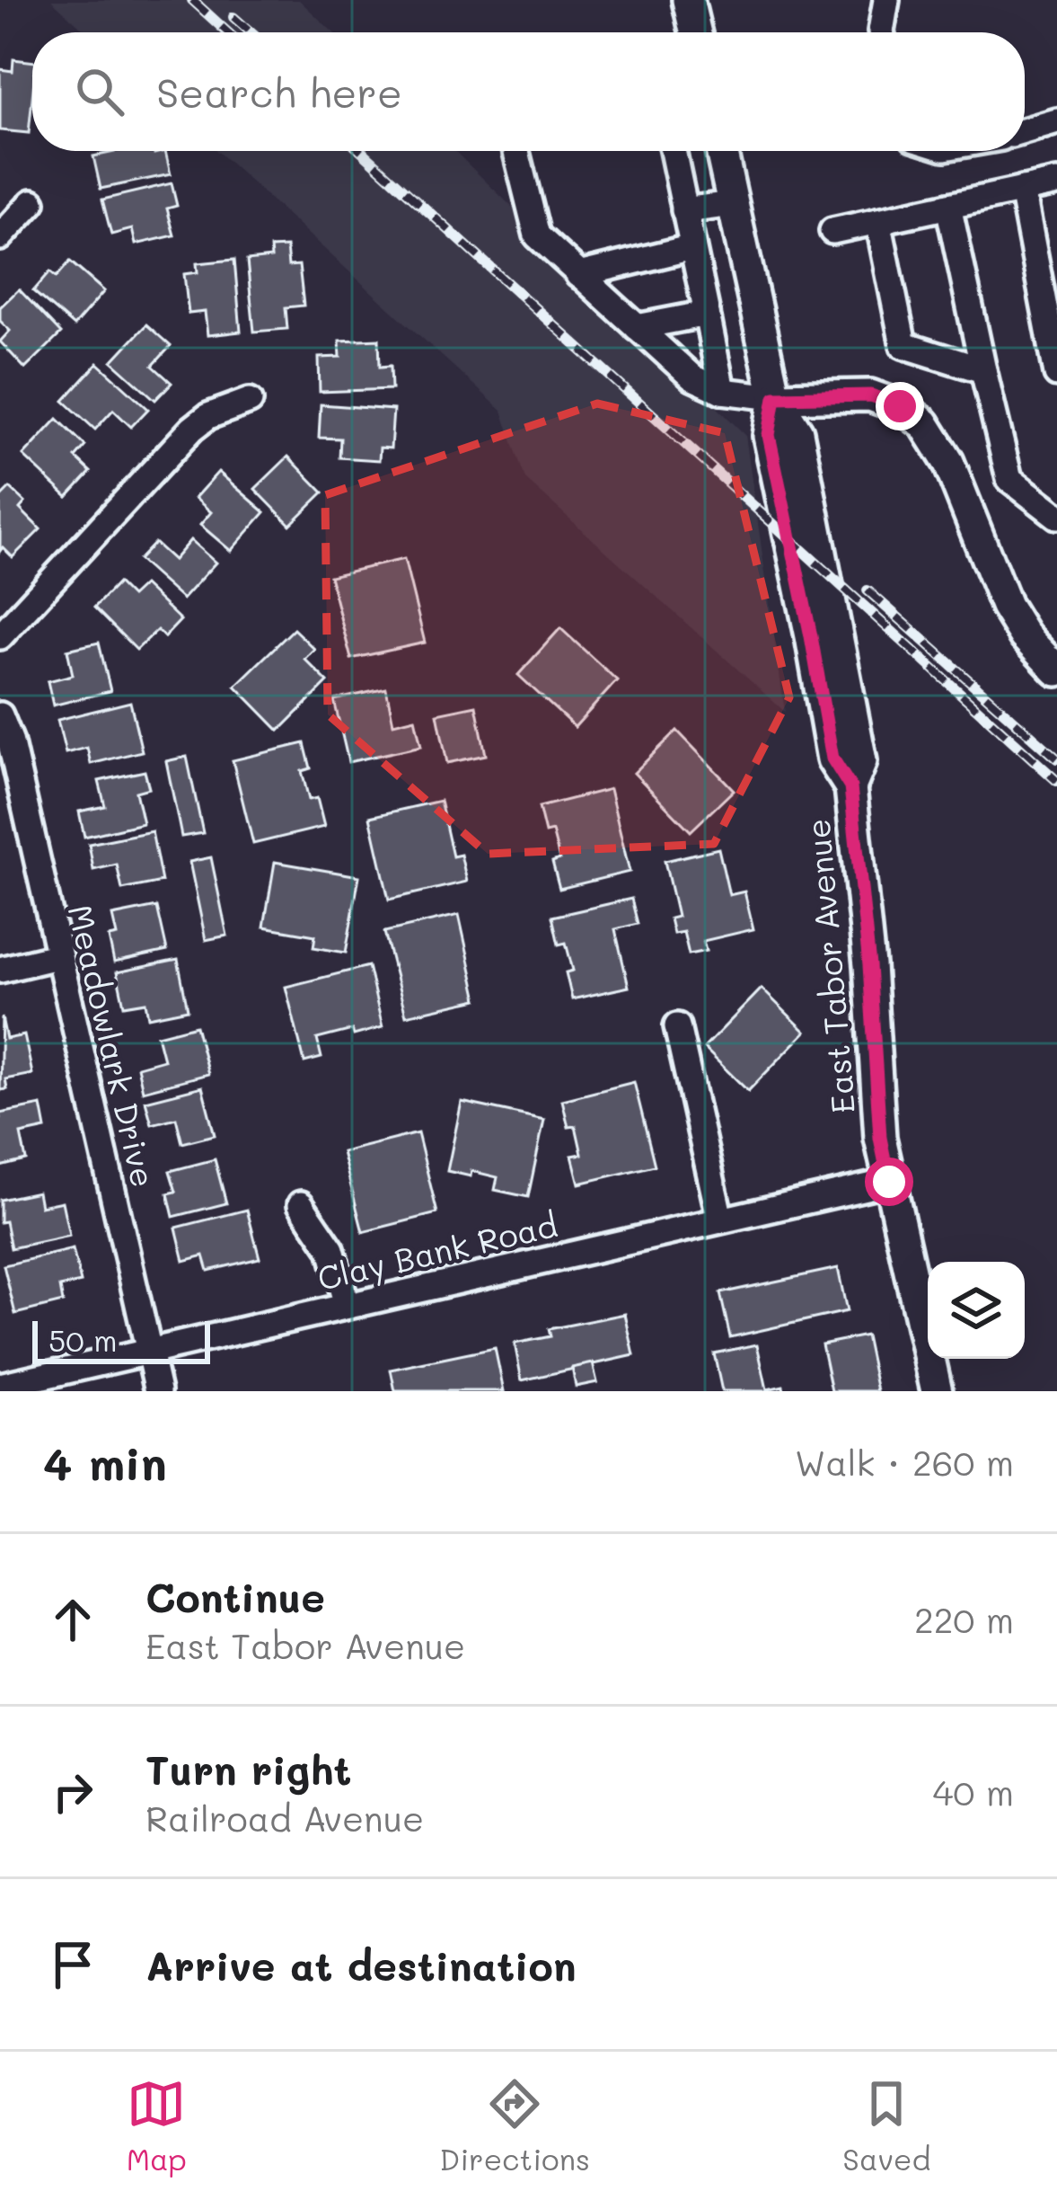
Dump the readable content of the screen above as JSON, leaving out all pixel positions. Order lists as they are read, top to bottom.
{
  "streets": {
    "main road": ["East Tabor Avenue"],
    "street": ["Meadowlark Drive", "Clay Bank Road"]
  },
  "crossings": [
    ["East Tabor Avenue", "Clay Bank Road"],
    ["Meadowlark Drive", "Clay Bank Road"]
  ],
  "scale_bar": "50 m",
  "page": {
    "search": "Search here",
    "scale": "50 m",
    "heading": ["4 min", "Walk · 260 m"],
    "list": [
      ["Continue", "East Tabor Avenue", "220 m"],
      ["Turn right", "Railroad Avenue", "40 m"],
      "Arrive at destination"
    ],
    "nav": ["Map", "Directions", "Saved"]
  }
}
